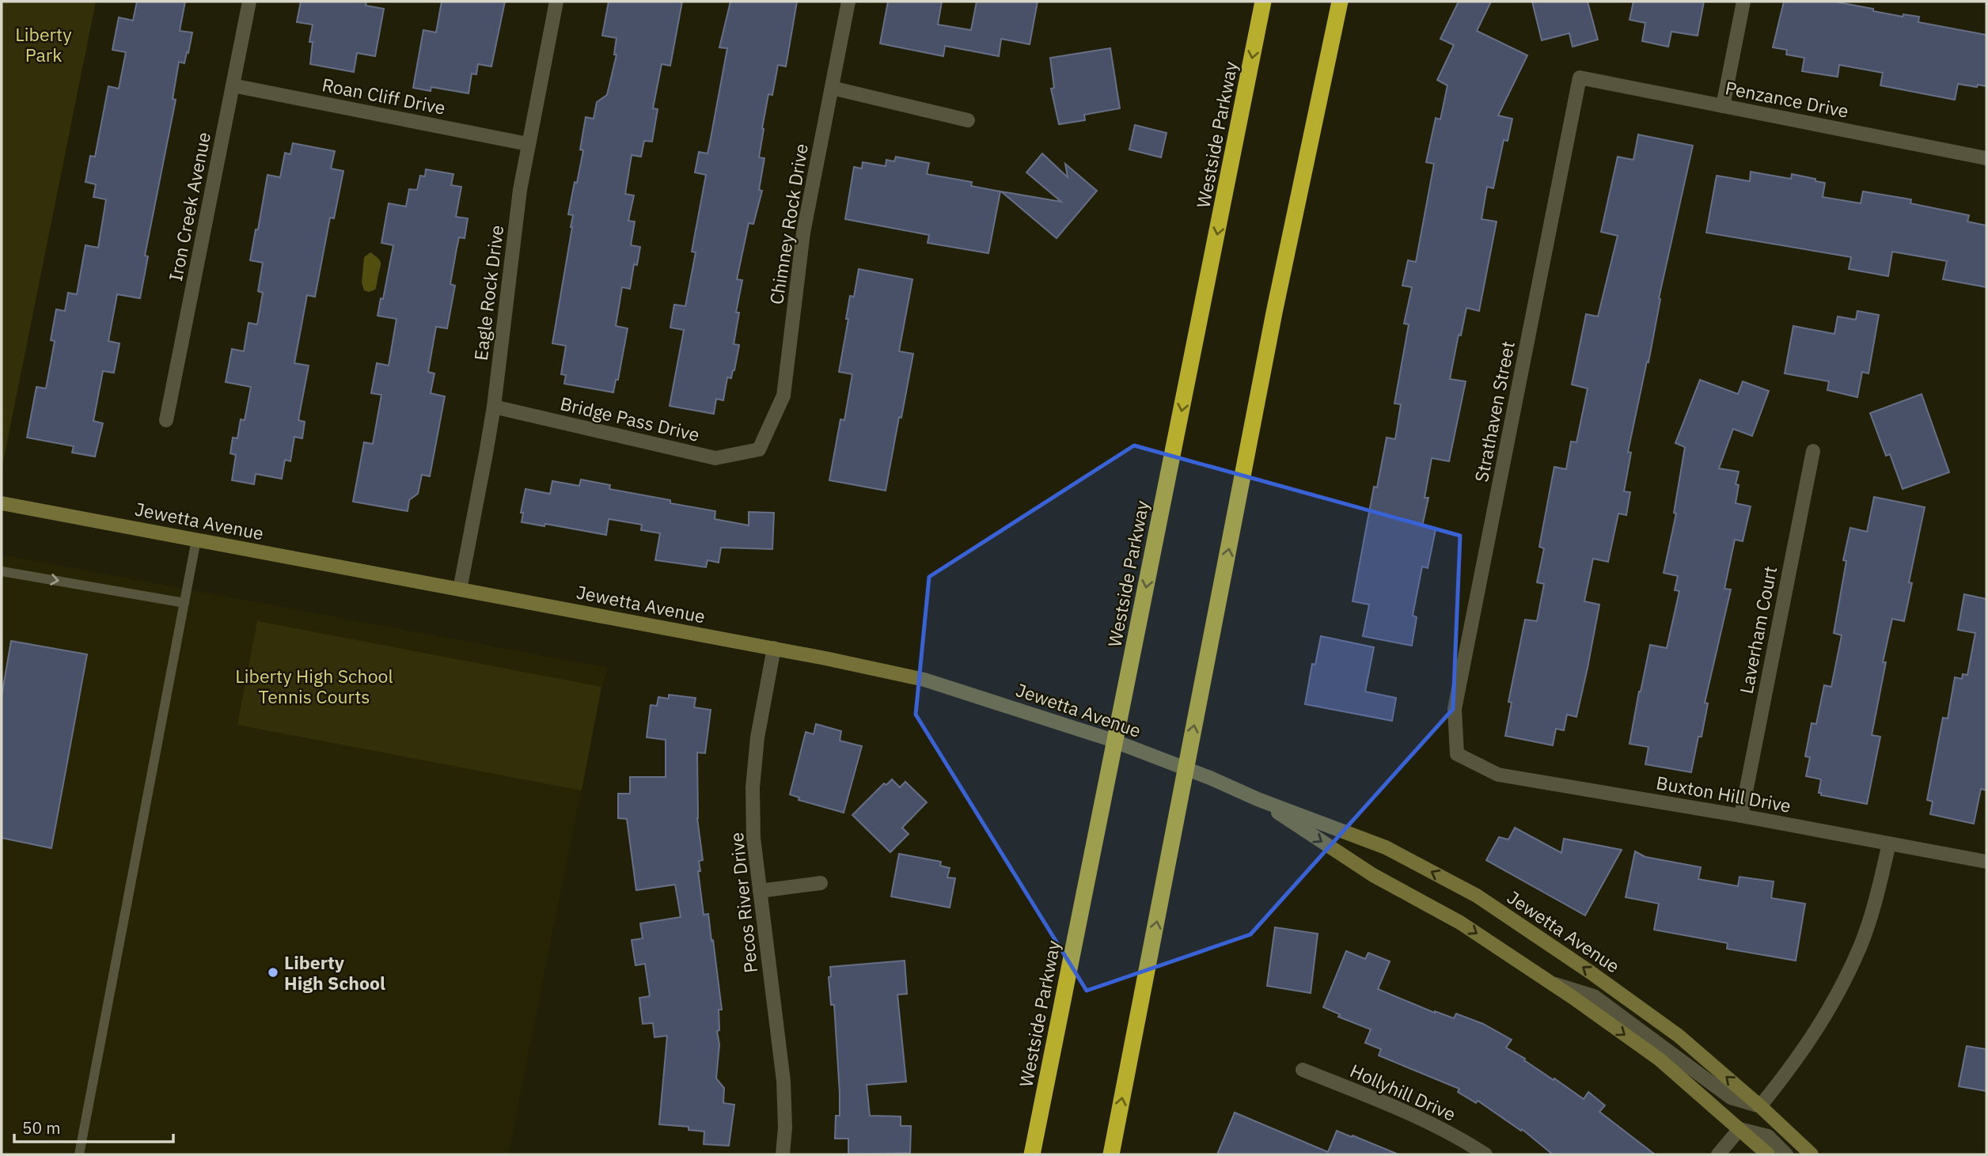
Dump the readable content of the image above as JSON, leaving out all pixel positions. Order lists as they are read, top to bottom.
{
  "streets": {
    "highway": ["Westside Parkway"],
    "street": [
      "Roan Cliff Drive",
      "Penzance Drive",
      "Iron Creek Avenue",
      "Chimney Rock Drive",
      "Eagle Rock Drive",
      "Strathaven Street",
      "Bridge Pass Drive",
      "Jewetta Avenue",
      "Laverham Court",
      "Buxton Hill Drive",
      "Pecos River Drive",
      "Hollyhill Drive"
    ]
  },
  "crossings": [
    ["Roan Cliff Drive", "Iron Creek Avenue"],
    ["Roan Cliff Drive", "Eagle Rock Drive"],
    ["Penzance Drive", "Strathaven Street"],
    ["Chimney Rock Drive", "Bridge Pass Drive"],
    ["Eagle Rock Drive", "Bridge Pass Drive"],
    ["Eagle Rock Drive", "Jewetta Avenue"],
    ["Strathaven Street", "Buxton Hill Drive"],
    ["Jewetta Avenue", "Pecos River Drive"],
    ["Laverham Court", "Buxton Hill Drive"]
  ],
  "parks": ["Liberty Park", "Liberty High School Tennis Courts"],
  "places": ["Liberty High School"],
  "scale_bar": "50 m"
}
